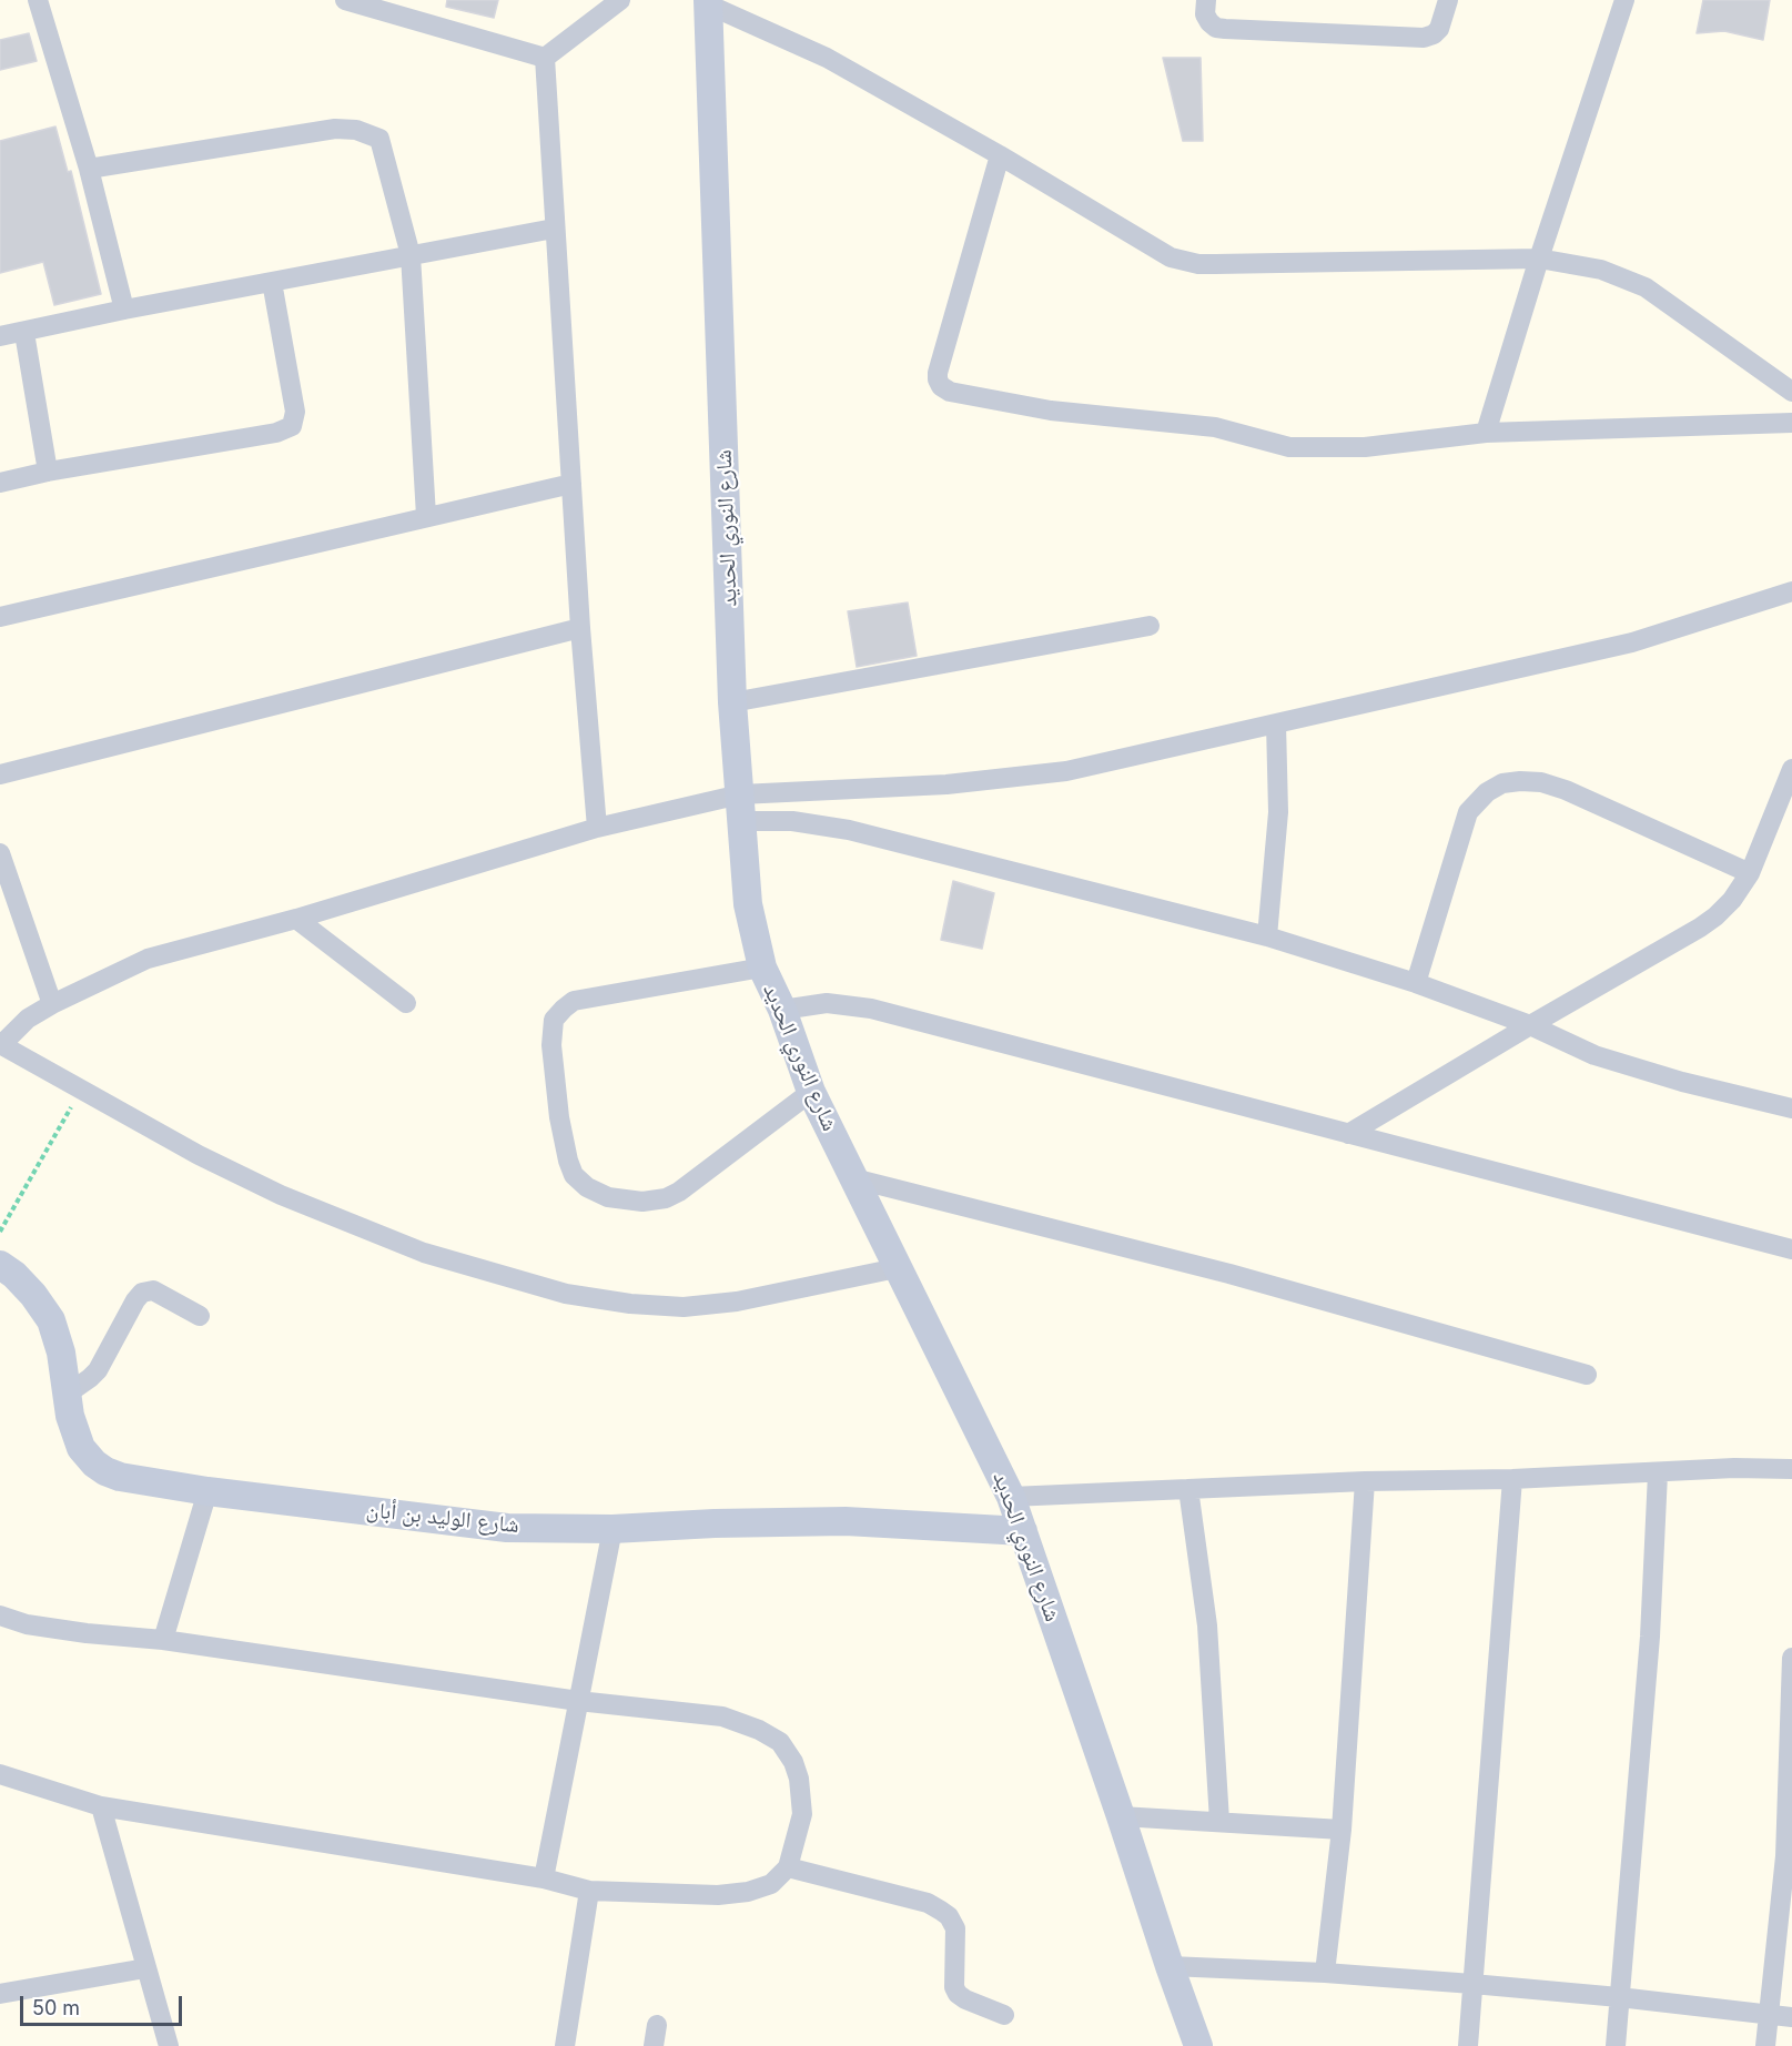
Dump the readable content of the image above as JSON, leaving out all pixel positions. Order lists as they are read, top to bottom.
{
  "streets": {
    "street": ["شارع النوري الحديد", "شارع الوليد بن أبان"]
  },
  "crossings": [
    ["شارع النوري الحديد", "شارع الوليد بن أبان"]
  ],
  "scale_bar": "50 m"
}
